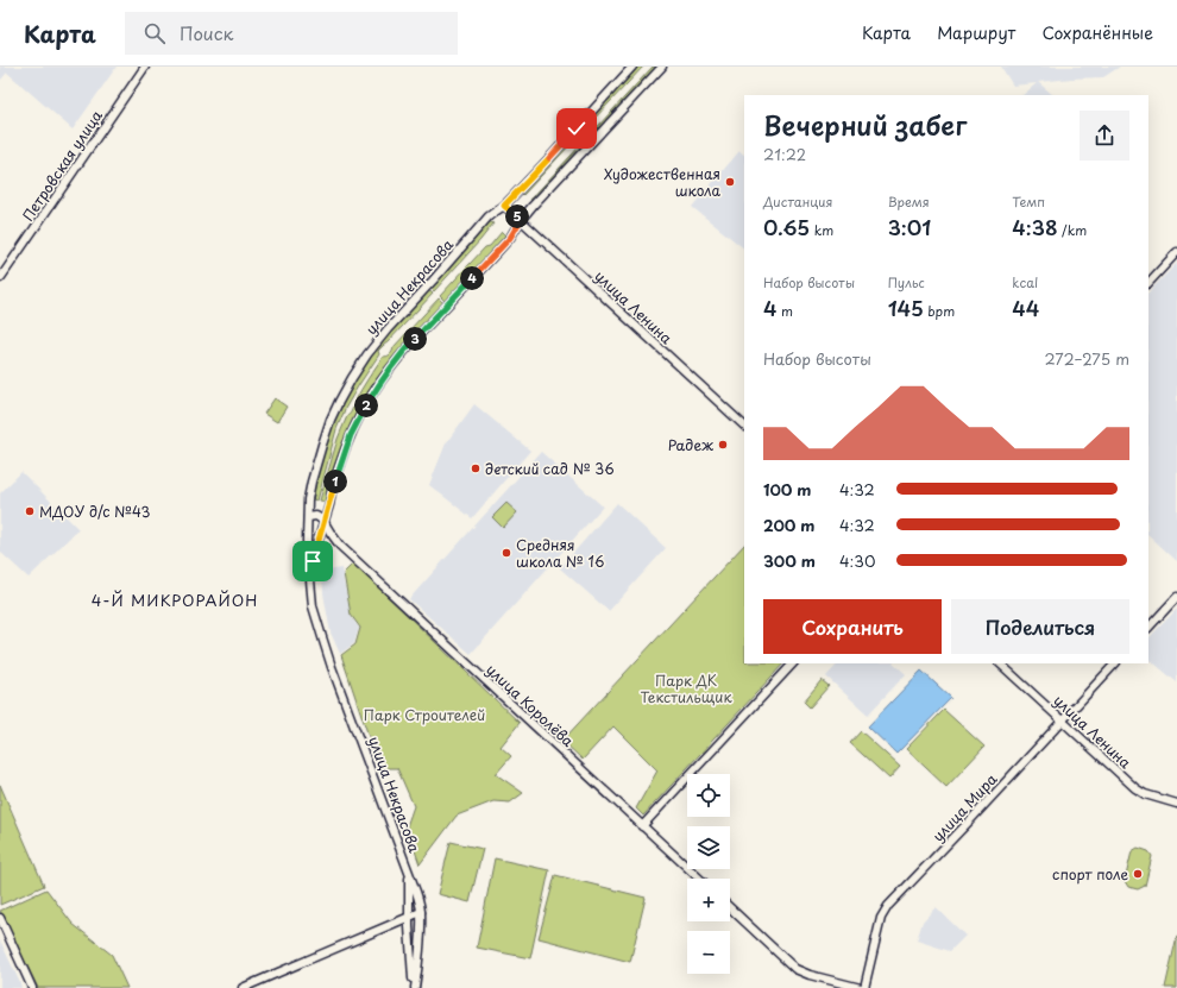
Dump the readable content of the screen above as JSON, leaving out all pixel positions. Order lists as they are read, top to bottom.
{
  "streets": {
    "main road": [
      "Петровская улица",
      "улица Некрасова",
      "улица Ленина",
      "улица Королёва",
      "улица Мира"
    ]
  },
  "crossings": [
    ["улица Некрасова", "улица Ленина"],
    ["улица Некрасова", "улица Королёва"],
    ["улица Ленина", "улица Мира"]
  ],
  "districts": ["4-Й МИКРОРАЙОН"],
  "parks": ["Парк ДК Текстильщик", "Парк Строителей"],
  "places": [
    "Художественная школа",
    "Радеж",
    "детский сад № 36",
    "МДОУ д/с №43",
    "Средняя школа № 16",
    "спорт поле"
  ],
  "page": {
    "header": "Карта",
    "search": "Поиск",
    "nav": ["Карта", "Маршрут", "Сохранённые"],
    "heading": ["Вечерний забег", "21:22"],
    "stats": [
      ["Дистанция", "0.65 km"],
      ["Время", "3:01"],
      ["Темп", "4:38 /km"],
      ["Набор высоты", "4 m"],
      ["Пульс", "145 bpm"],
      ["kcal", "44"]
    ],
    "pins": [
      "5",
      "4",
      "3",
      "2",
      "1"
    ],
    "chart": ["Набор высоты", "272–275 m"],
    "list": [
      {
        "name": "100 m",
        "note": "4:32"
      },
      {
        "name": "200 m",
        "note": "4:32"
      },
      {
        "name": "300 m",
        "note": "4:30"
      }
    ],
    "buttons": ["Сохранить", "Поделиться"],
    "map_buttons": ["+", "−"]
  }
}
